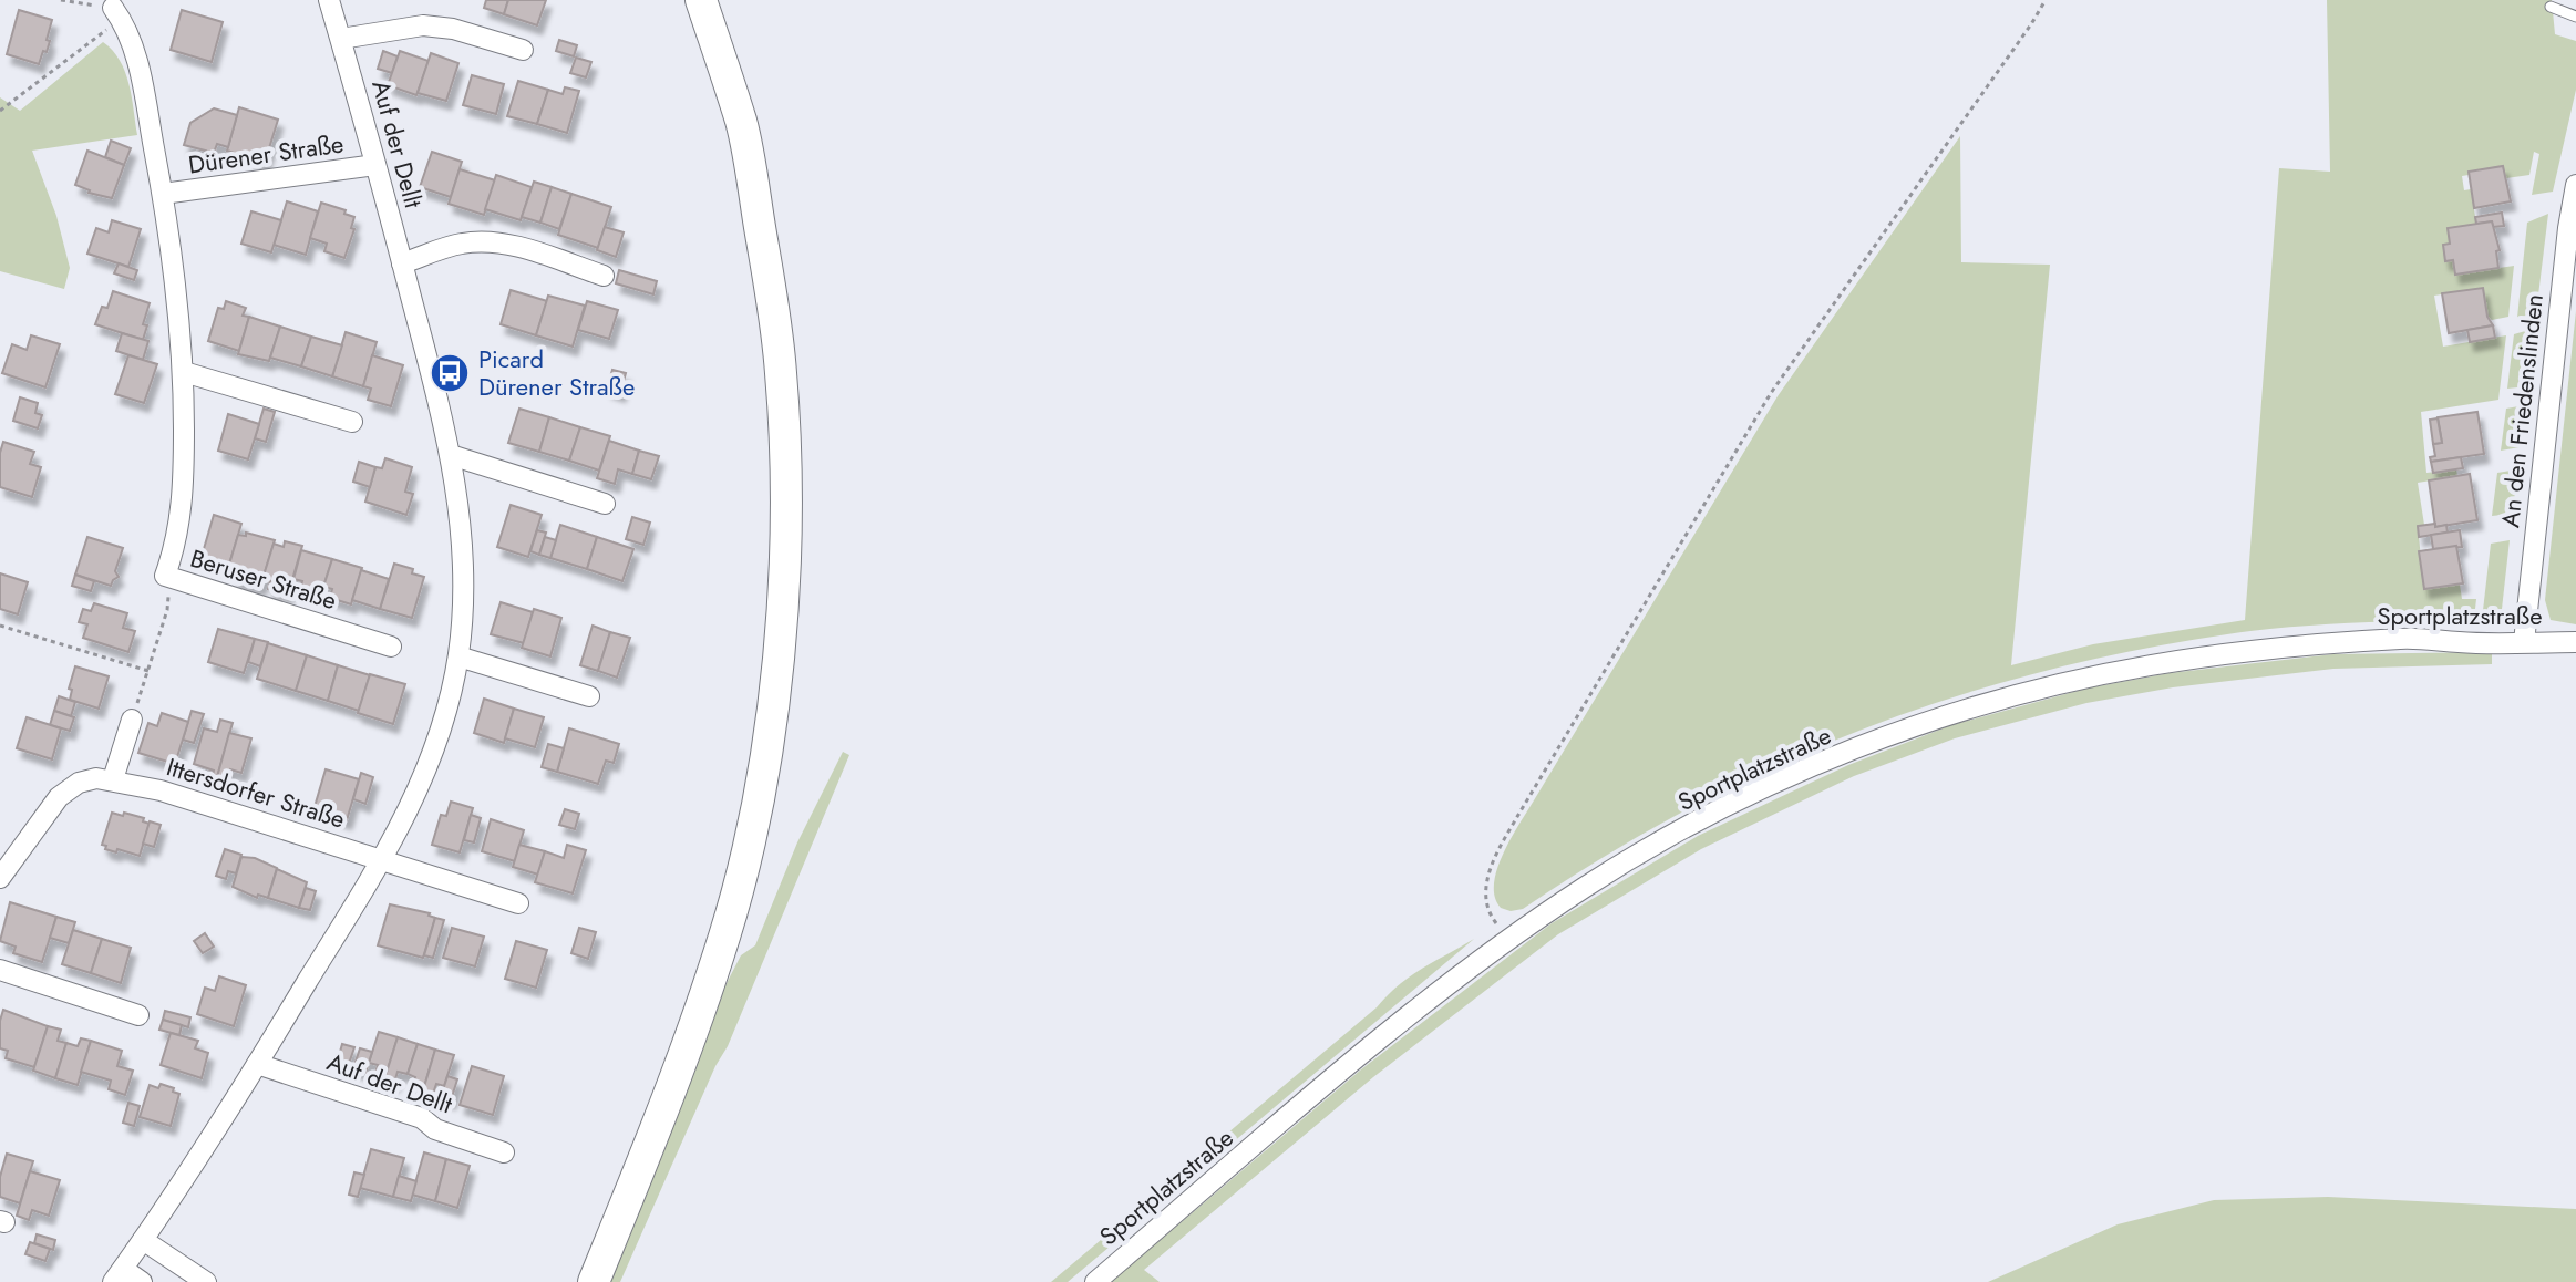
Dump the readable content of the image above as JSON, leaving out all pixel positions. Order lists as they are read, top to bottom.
{
  "streets": {
    "street": [
      "Auf der Dellt",
      "Dürener Straße",
      "An den Friedenslinden",
      "Beruser Straße",
      "Sportplatzstraße",
      "Ittersdorfer Straße"
    ]
  },
  "crossings": [
    ["Auf der Dellt", "Dürener Straße"],
    ["Auf der Dellt", "Ittersdorfer Straße"],
    ["Dürener Straße", "Beruser Straße"],
    ["An den Friedenslinden", "Sportplatzstraße"]
  ],
  "places": {
    "bus stop": ["Picard Dürener Straße"]
  }
}
